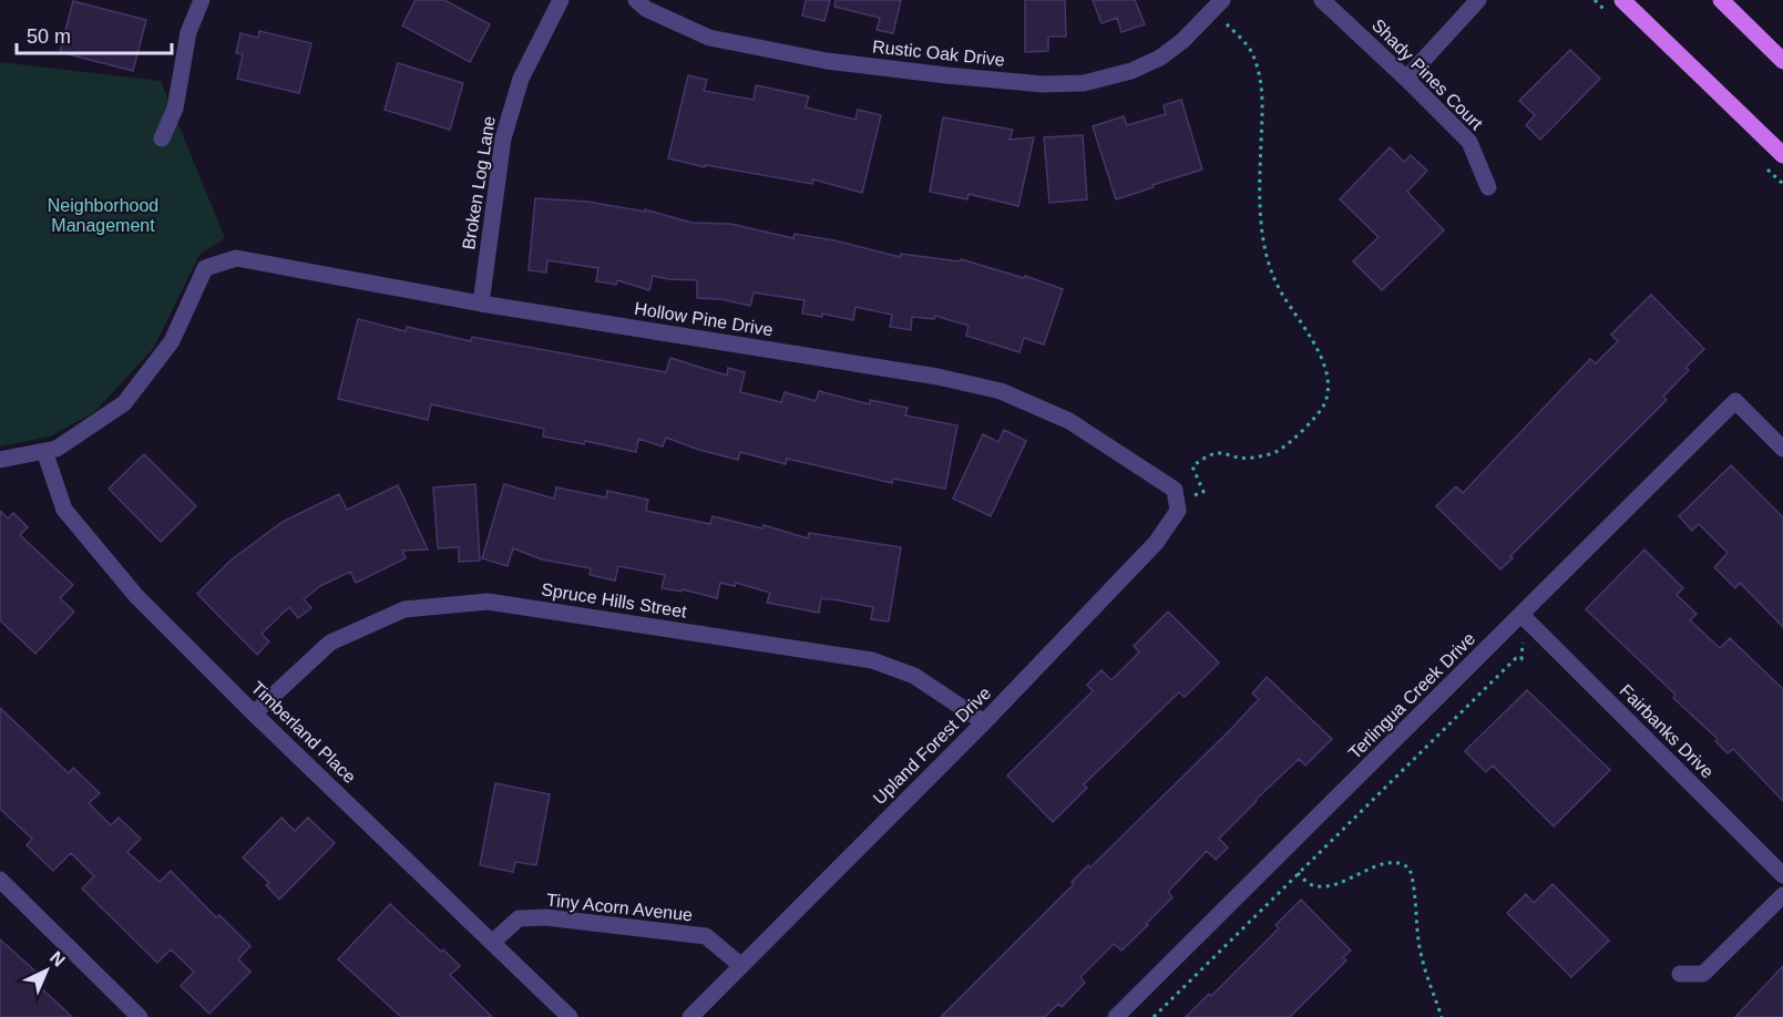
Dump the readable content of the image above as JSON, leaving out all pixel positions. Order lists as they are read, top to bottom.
{
  "streets": {
    "street": [
      "Rustic Oak Drive",
      "Shady Pines Court",
      "Broken Log Lane",
      "Hollow Pine Drive",
      "Spruce Hills Street",
      "Terlingua Creek Drive",
      "Fairbanks Drive",
      "Timberland Place",
      "Upland Forest Drive",
      "Tiny Acorn Avenue"
    ]
  },
  "crossings": [
    ["Broken Log Lane", "Hollow Pine Drive"],
    ["Hollow Pine Drive", "Timberland Place"],
    ["Hollow Pine Drive", "Upland Forest Drive"],
    ["Spruce Hills Street", "Timberland Place"],
    ["Spruce Hills Street", "Upland Forest Drive"],
    ["Terlingua Creek Drive", "Fairbanks Drive"],
    ["Timberland Place", "Tiny Acorn Avenue"],
    ["Upland Forest Drive", "Tiny Acorn Avenue"]
  ],
  "parks": ["Neighborhood Management"],
  "scale_bar": "50 m",
  "north": "top right"
}
